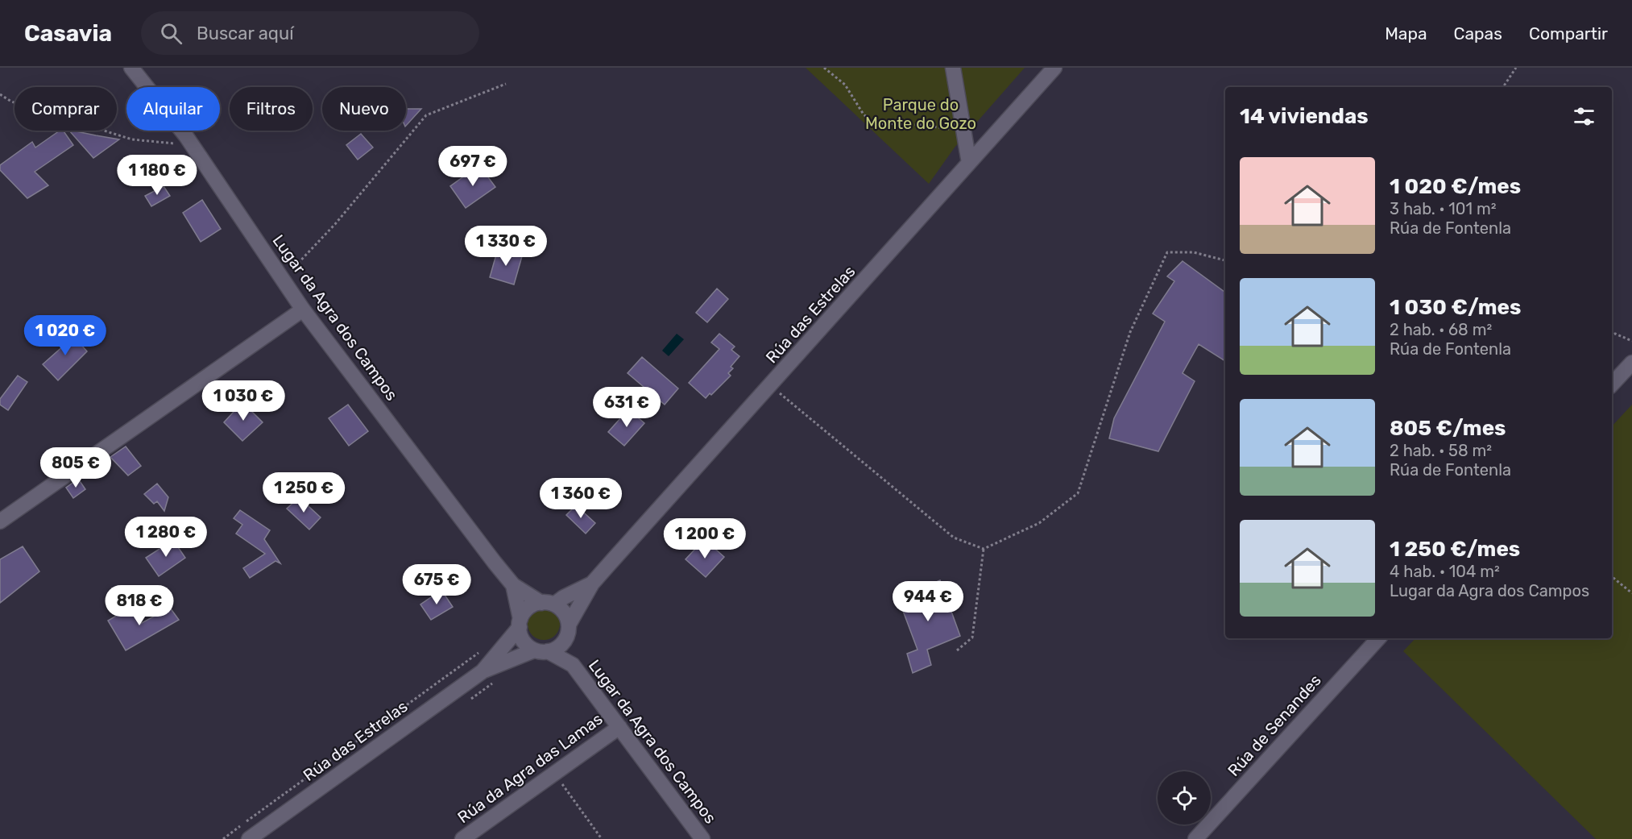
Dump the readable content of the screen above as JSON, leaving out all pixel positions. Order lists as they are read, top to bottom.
{
  "streets": {
    "street": [
      "Rúa das Estrelas",
      "Lugar da Agra dos Campos",
      "Rúa de Senandes",
      "Rúa da Agra das Lamas"
    ]
  },
  "crossings": [
    ["Rúa das Estrelas", "Lugar da Agra dos Campos"],
    ["Lugar da Agra dos Campos", "Rúa da Agra das Lamas"]
  ],
  "parks": ["Parque do Monte do Gozo"],
  "page": {
    "header": "Casavia",
    "search": "Buscar aquí",
    "nav": ["Mapa", "Capas", "Compartir"],
    "chip": [
      "Comprar",
      "Alquilar",
      "Filtros",
      "Nuevo"
    ],
    "heading": "14 viviendas",
    "list": [
      {
        "name": "1 020 €/mes",
        "note": "3 hab. · 101 m² · Rúa de Fontenla"
      },
      {
        "name": "1 030 €/mes",
        "note": "2 hab. · 68 m² · Rúa de Fontenla"
      },
      {
        "name": "805 €/mes",
        "note": "2 hab. · 58 m² · Rúa de Fontenla"
      },
      {
        "name": "1 250 €/mes",
        "note": "4 hab. · 104 m² · Lugar da Agra dos Campos"
      }
    ],
    "price": [
      "697 €",
      "1 180 €",
      "1 330 €",
      "1 020 €",
      "1 030 €",
      "631 €",
      "805 €",
      "1 250 €",
      "1 360 €",
      "1 280 €",
      "1 200 €",
      "675 €",
      "944 €",
      "818 €"
    ]
  }
}
